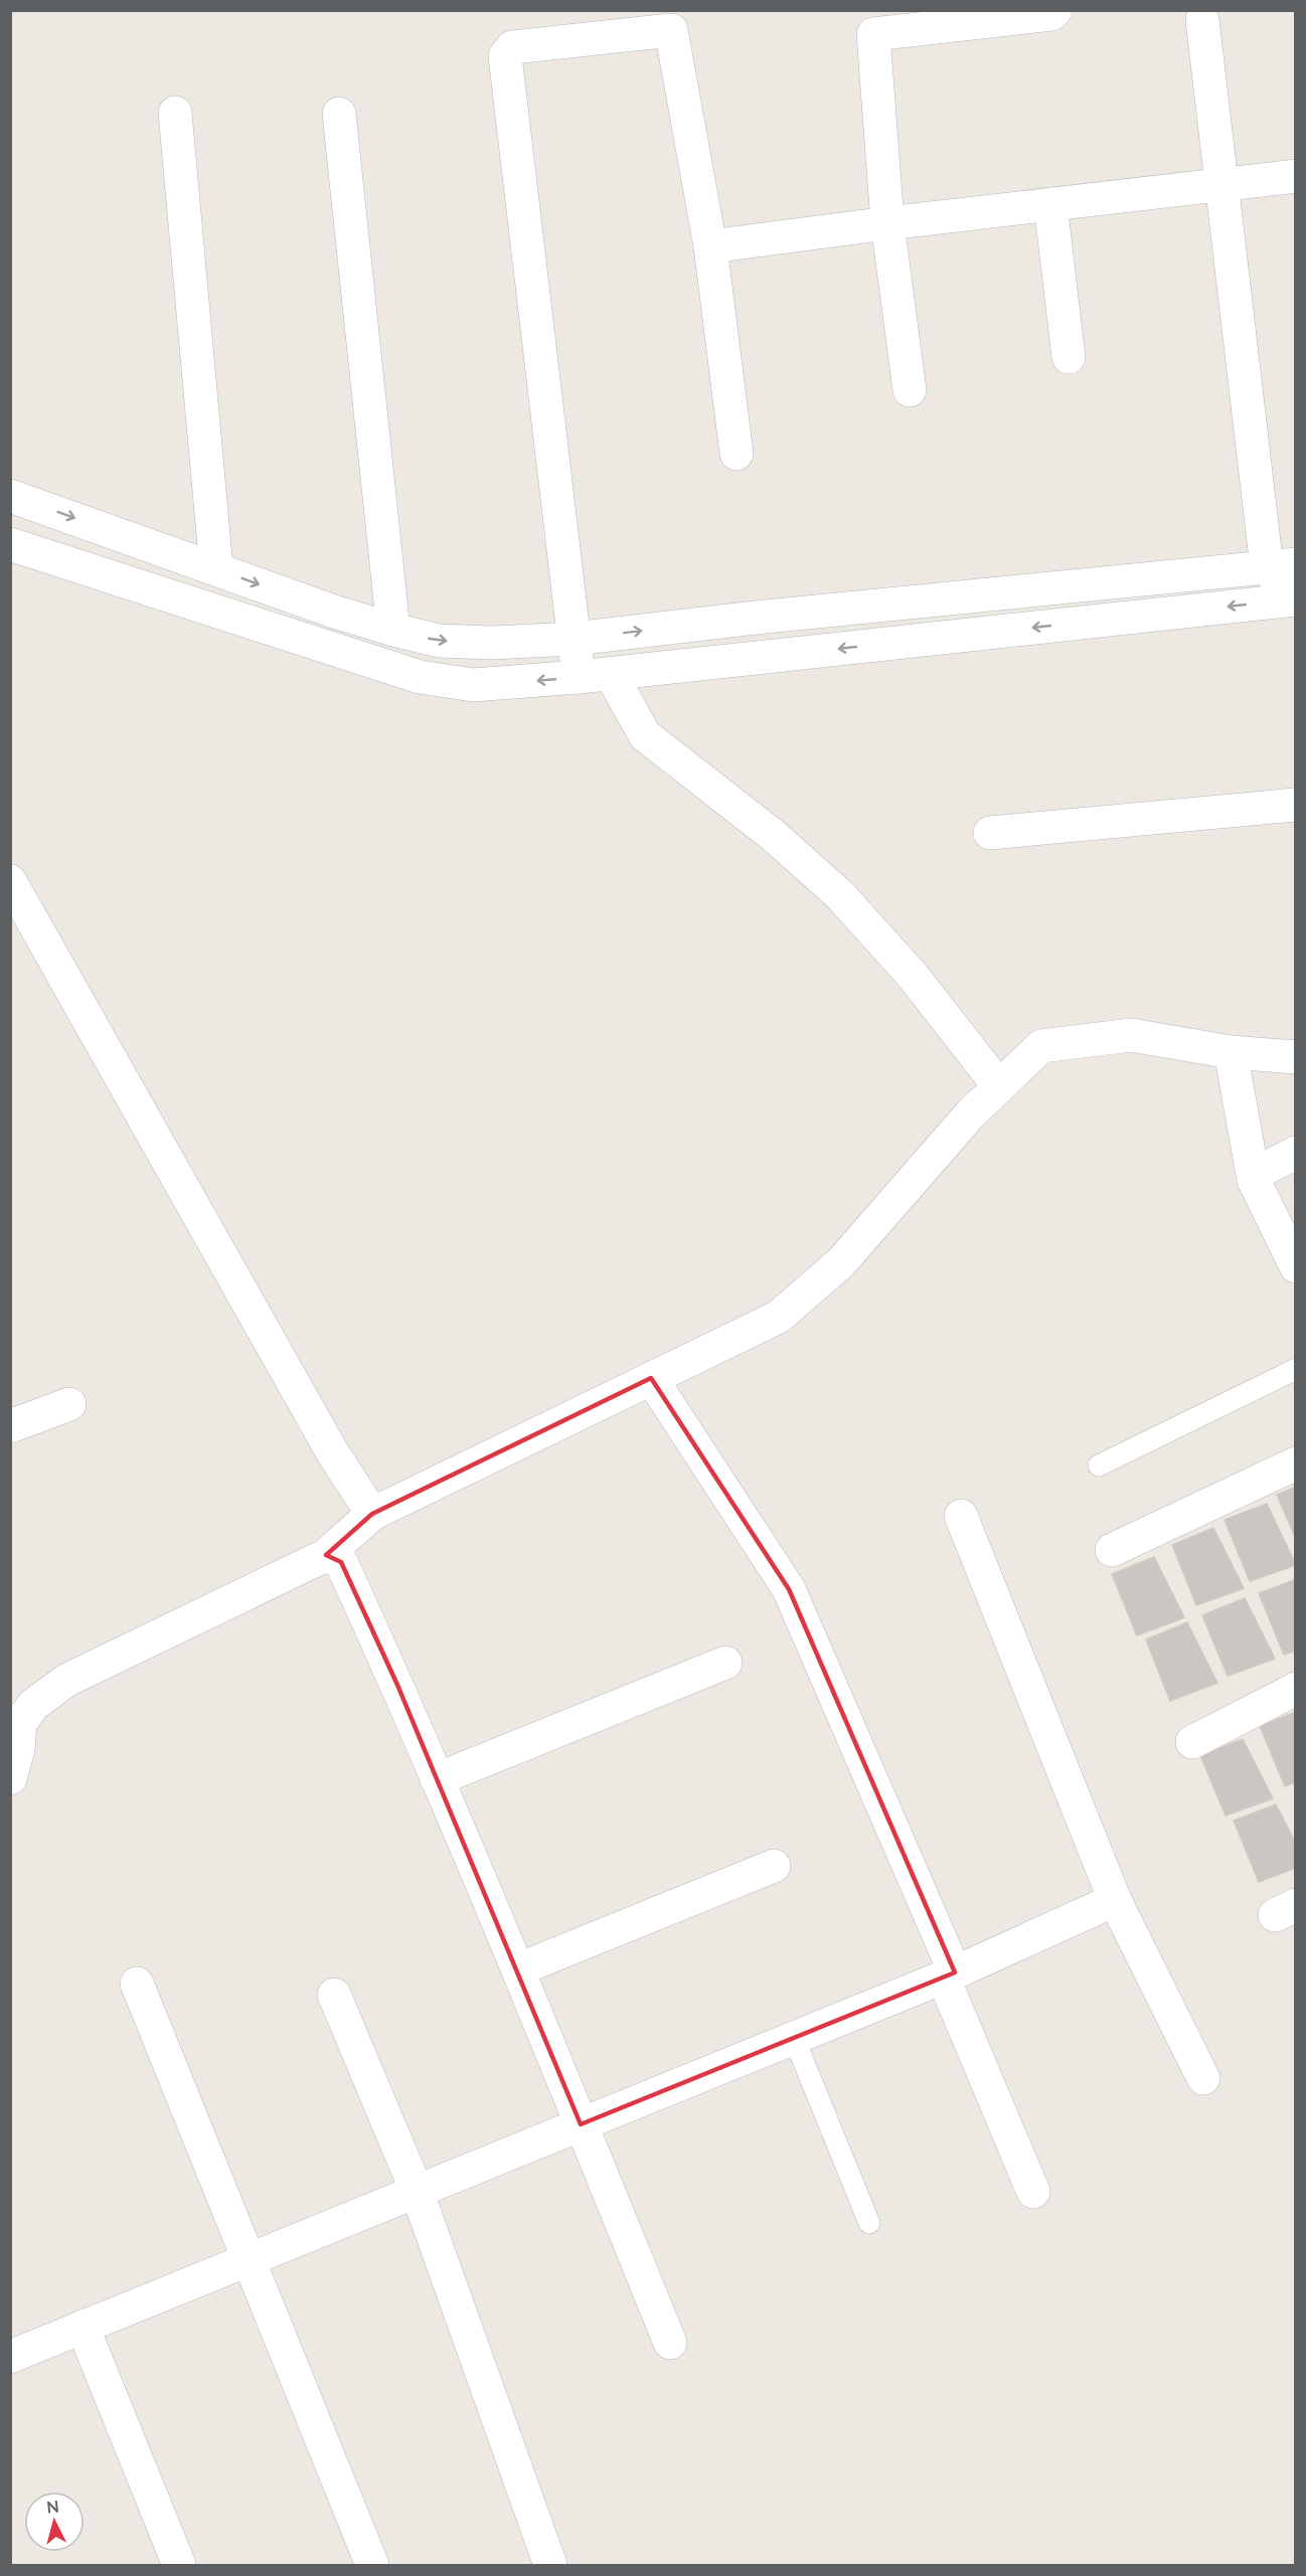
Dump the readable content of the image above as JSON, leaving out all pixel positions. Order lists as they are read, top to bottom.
{
  "north": "top"
}
